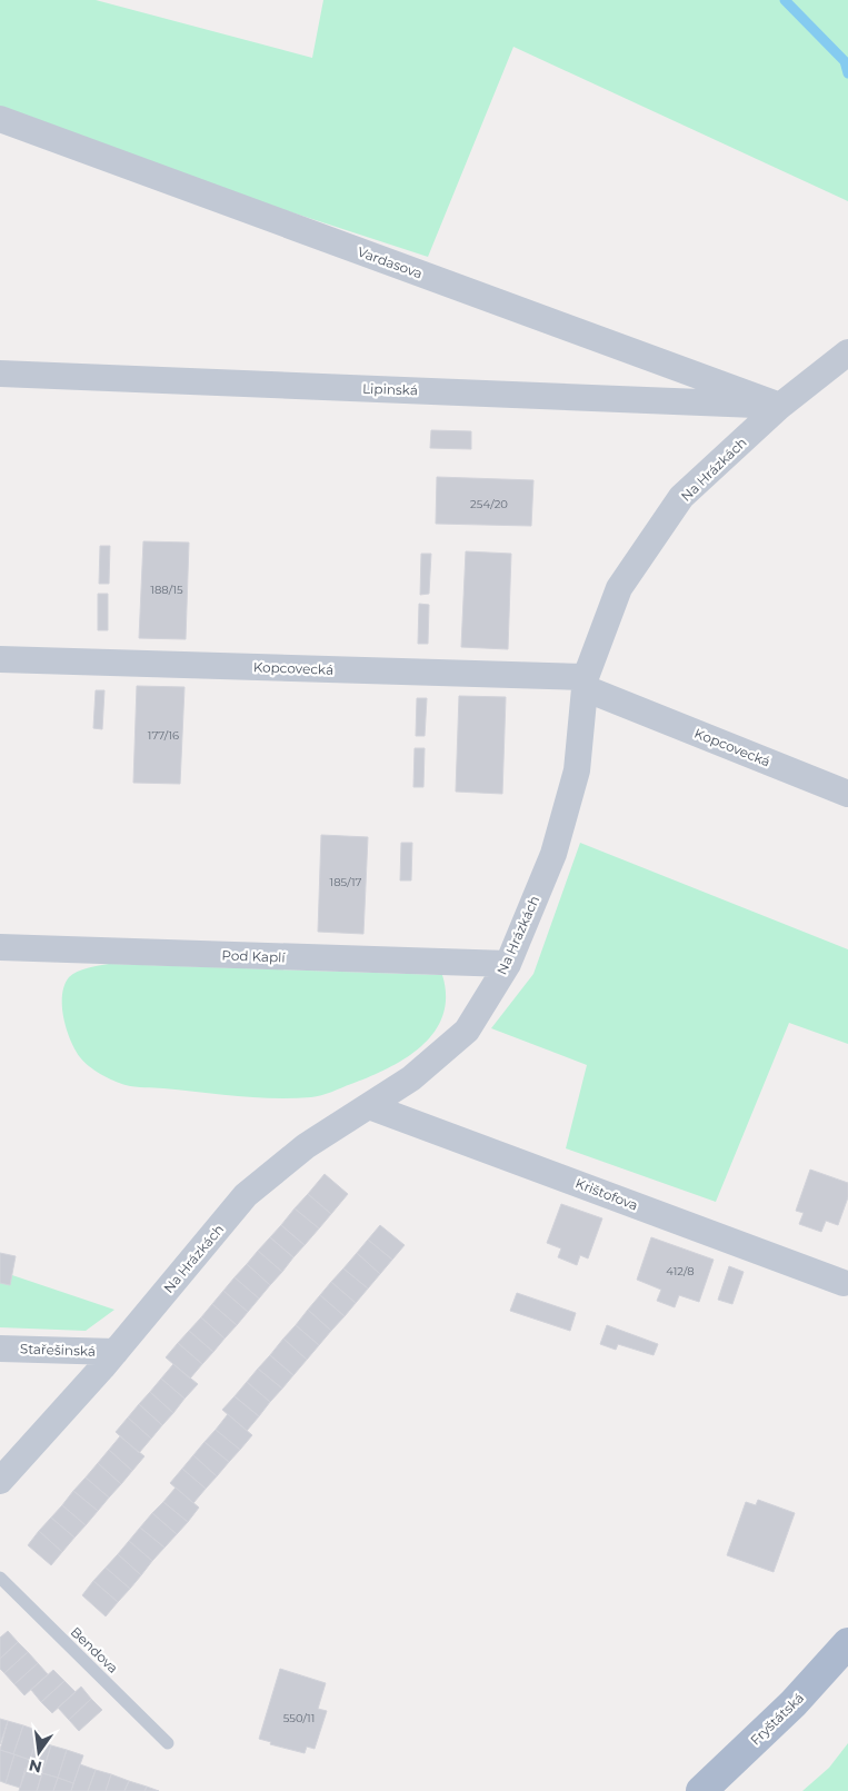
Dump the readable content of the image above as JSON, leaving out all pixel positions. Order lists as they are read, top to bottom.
{
  "streets": {
    "main road": ["Fryštátská"],
    "street": [
      "Vardasova",
      "Lipinská",
      "Na Hrázkách",
      "Kopcovecká",
      "Pod Kaplí",
      "Krištofova",
      "Stařešinská"
    ],
    "lane": ["Bendova"]
  },
  "crossings": [
    ["Vardasova", "Lipinská"],
    ["Vardasova", "Na Hrázkách"],
    ["Lipinská", "Na Hrázkách"],
    ["Na Hrázkách", "Kopcovecká"],
    ["Na Hrázkách", "Pod Kaplí"],
    ["Na Hrázkách", "Krištofova"],
    ["Na Hrázkách", "Stařešinská"]
  ],
  "house_numbers": [
    "254/20",
    "188/15",
    "177/16",
    "185/17",
    "412/8",
    "550/11"
  ],
  "north": "bottom"
}
